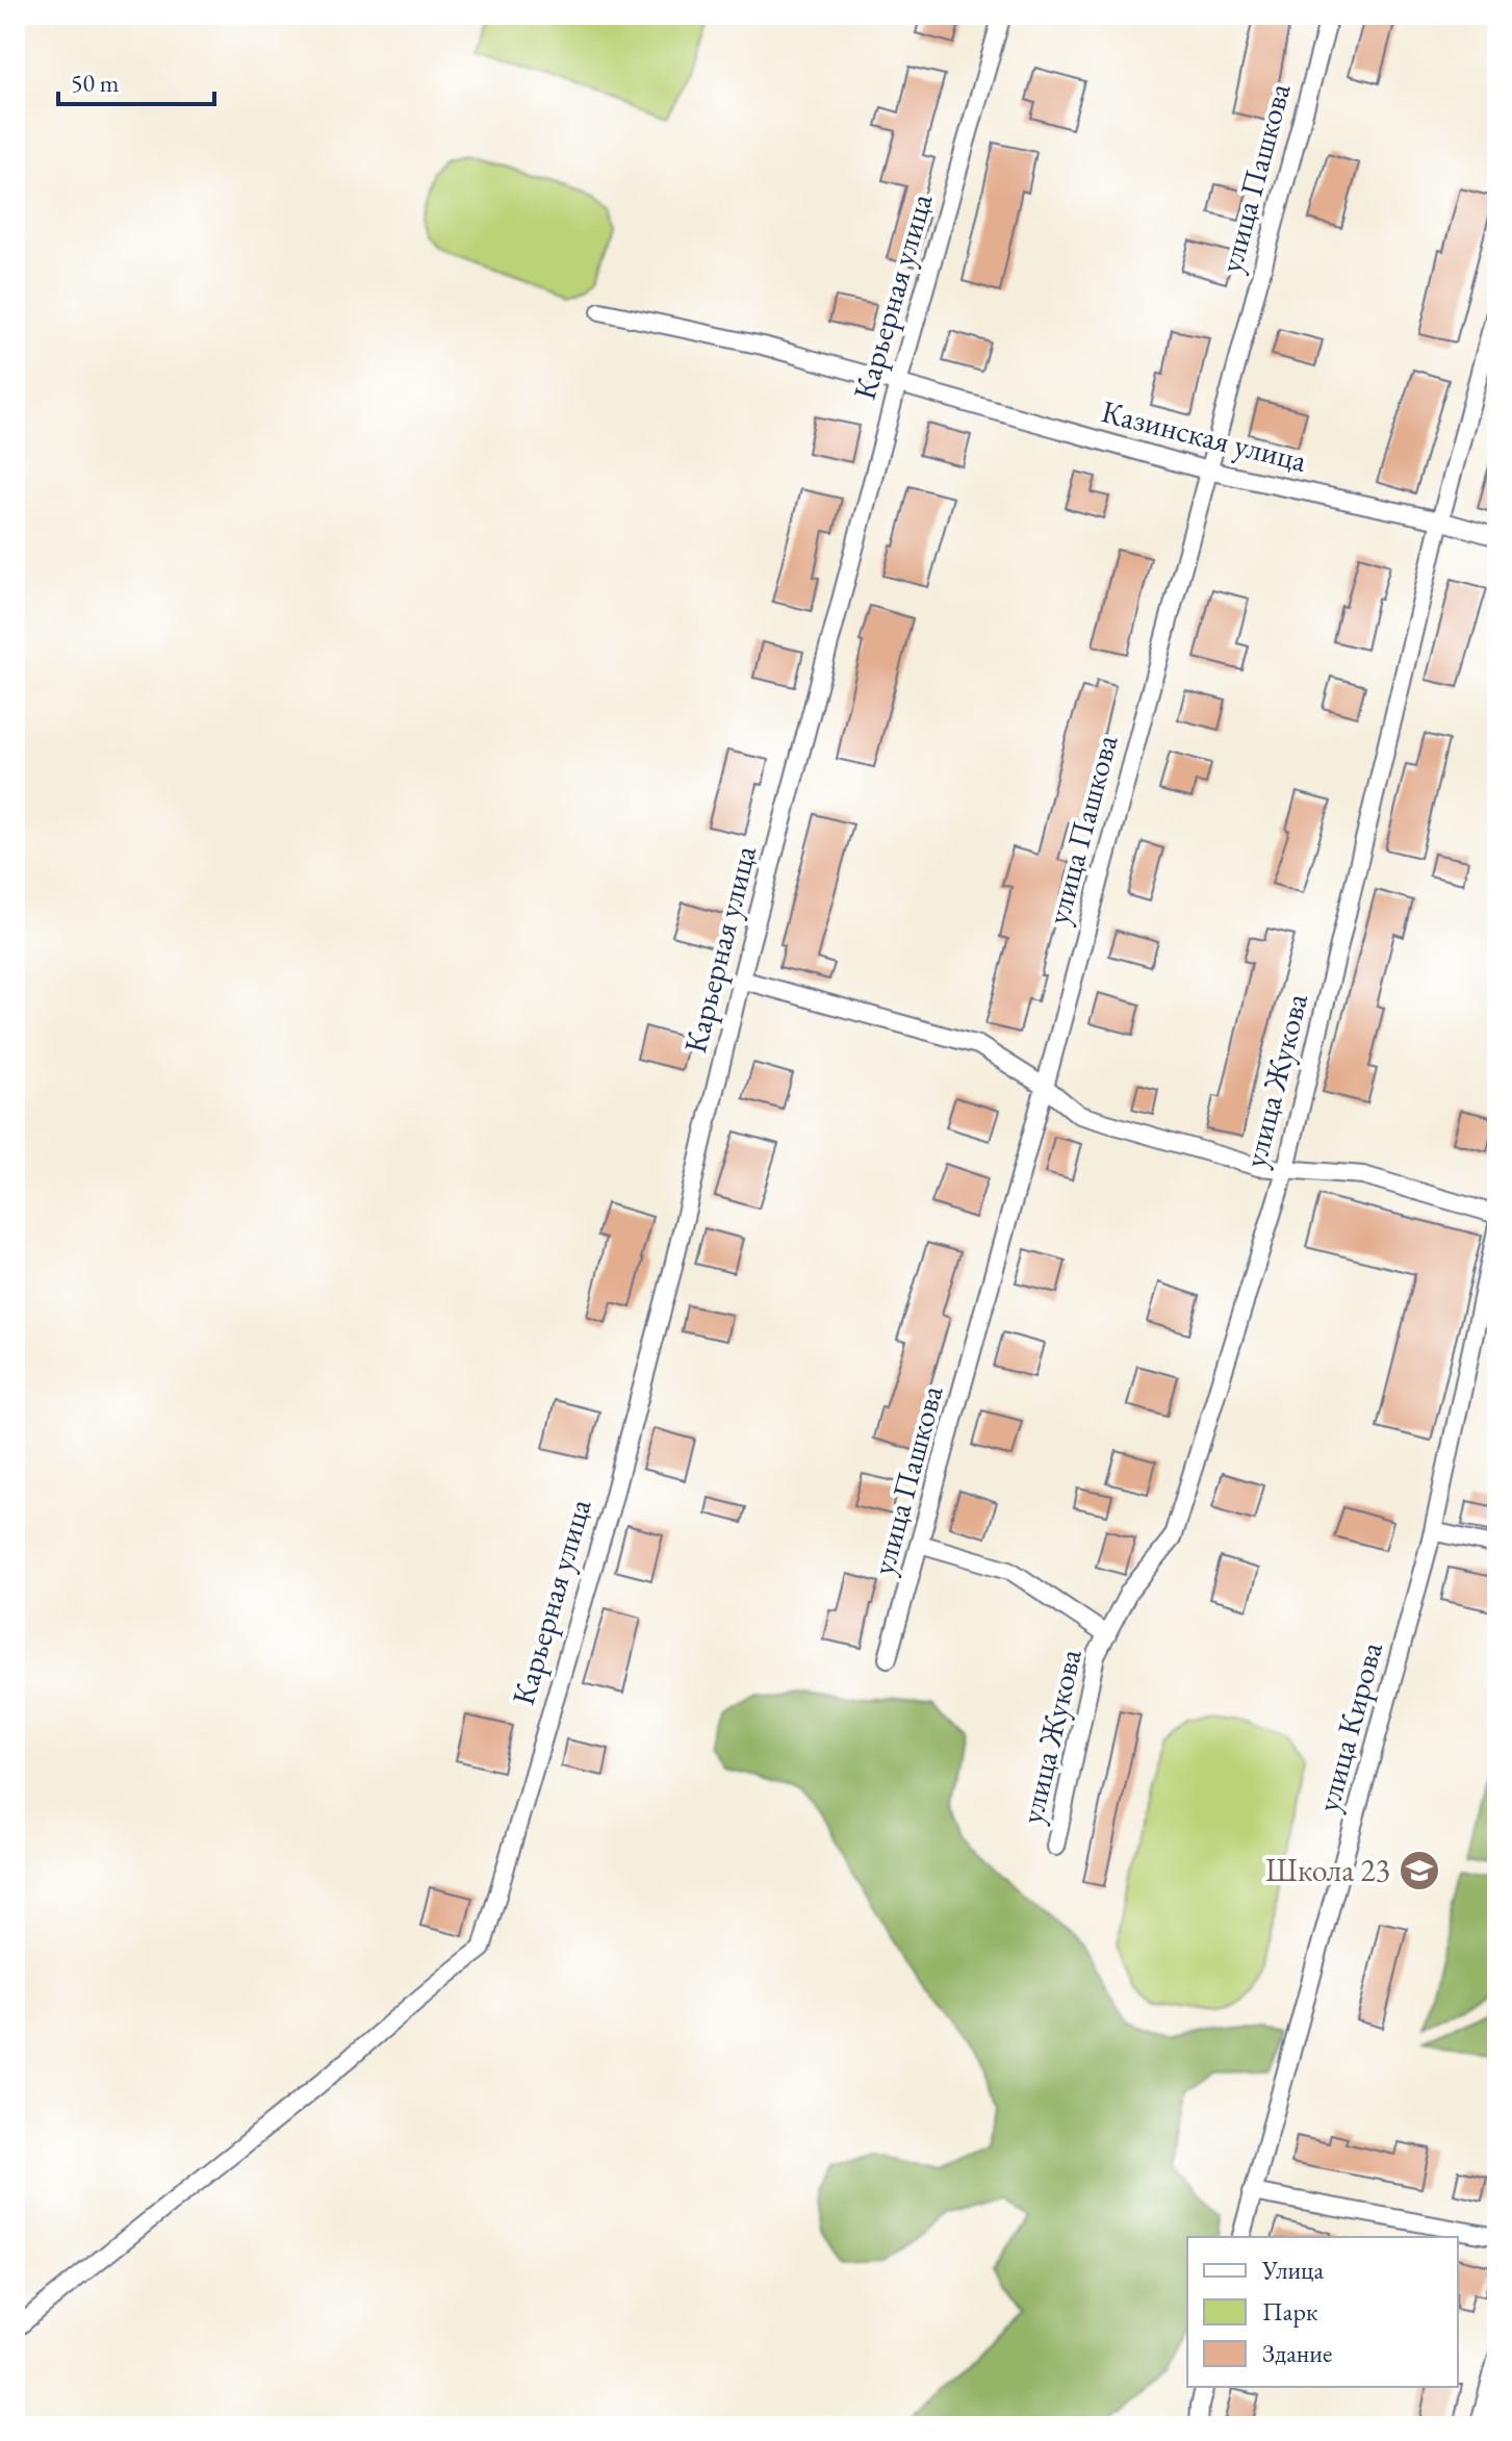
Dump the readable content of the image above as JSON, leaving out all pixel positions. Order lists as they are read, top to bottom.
{
  "streets": {
    "street": [
      "улица Пашкова",
      "Карьерная улица",
      "Казинская улица",
      "улица Жукова",
      "улица Кирова"
    ]
  },
  "crossings": [
    ["улица Пашкова", "Казинская улица"],
    ["Карьерная улица", "Казинская улица"],
    ["Казинская улица", "улица Жукова"]
  ],
  "places": {
    "school or university": ["Школа 23"]
  },
  "legend": ["Улица", "Парк", "Здание"],
  "scale_bar": "50 m"
}
